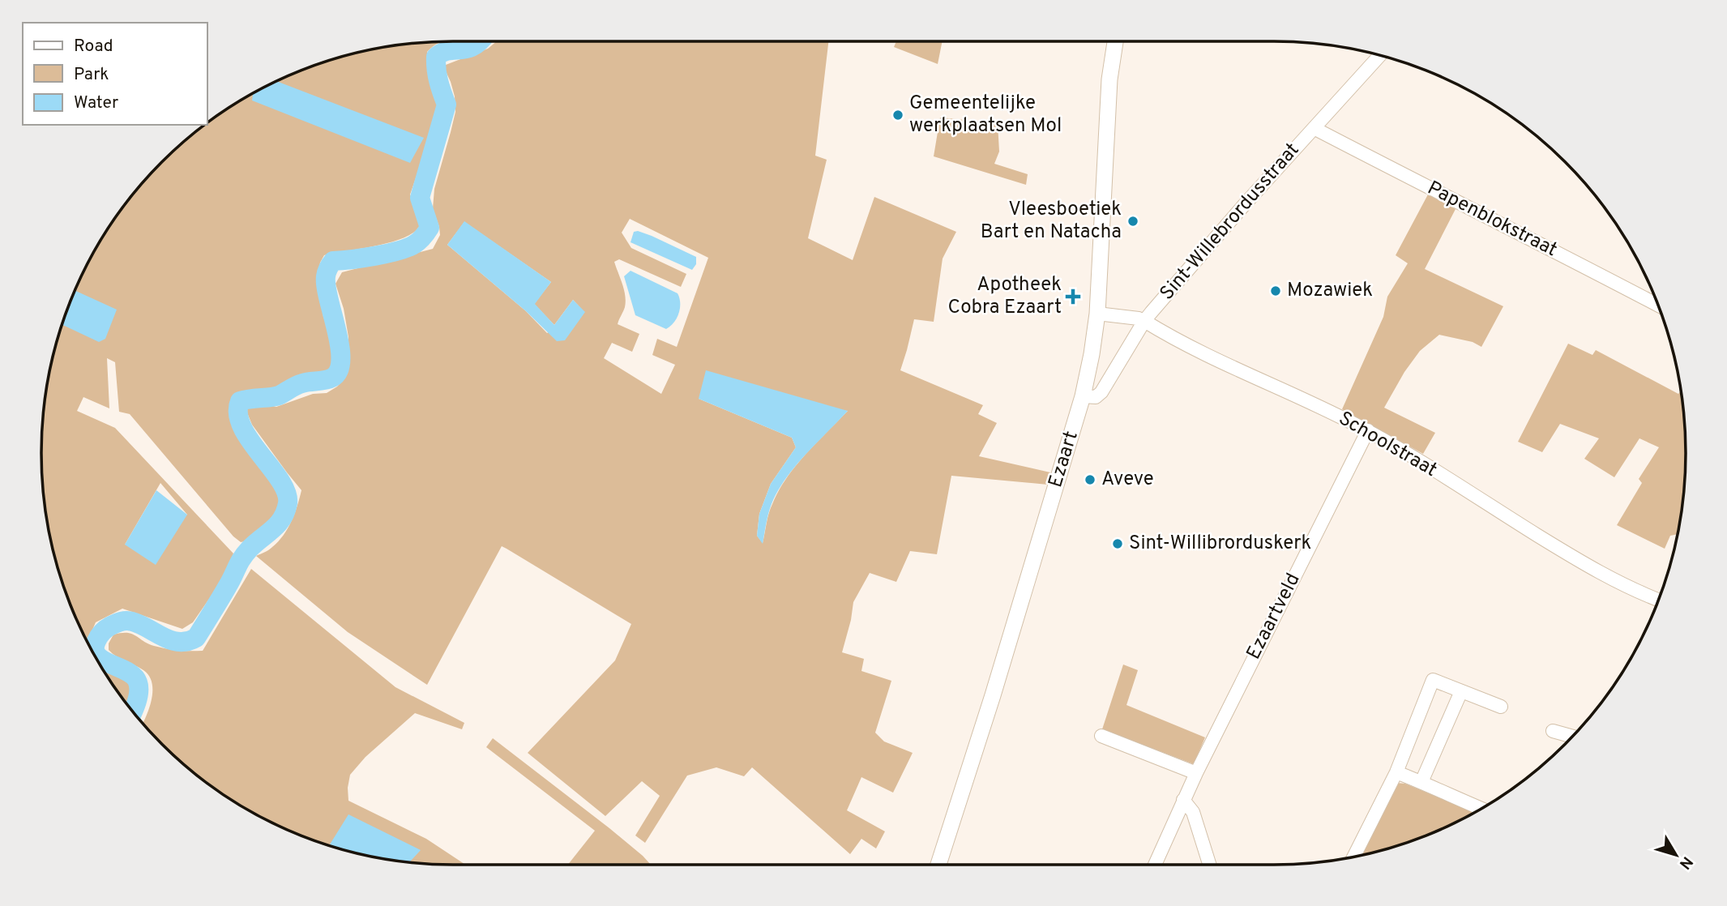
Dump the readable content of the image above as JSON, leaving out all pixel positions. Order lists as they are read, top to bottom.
{
  "streets": {
    "main road": ["Ezaart"],
    "street": [
      "Papenblokstraat",
      "Sint-Willebrordusstraat",
      "Schoolstraat",
      "Ezaartveld"
    ]
  },
  "crossings": [
    ["Papenblokstraat", "Sint-Willebrordusstraat"],
    ["Sint-Willebrordusstraat", "Schoolstraat"],
    ["Sint-Willebrordusstraat", "Ezaart"],
    ["Schoolstraat", "Ezaart"],
    ["Schoolstraat", "Ezaartveld"]
  ],
  "places": {
    "other": [
      "Gemeentelijke werkplaatsen Mol",
      "Vleesboetiek Bart en Natacha",
      "Mozawiek",
      "Aveve",
      "Sint-Willibrorduskerk"
    ],
    "health": ["Apotheek Cobra Ezaart"]
  },
  "legend": ["Road", "Park", "Water"],
  "north": "bottom right"
}
